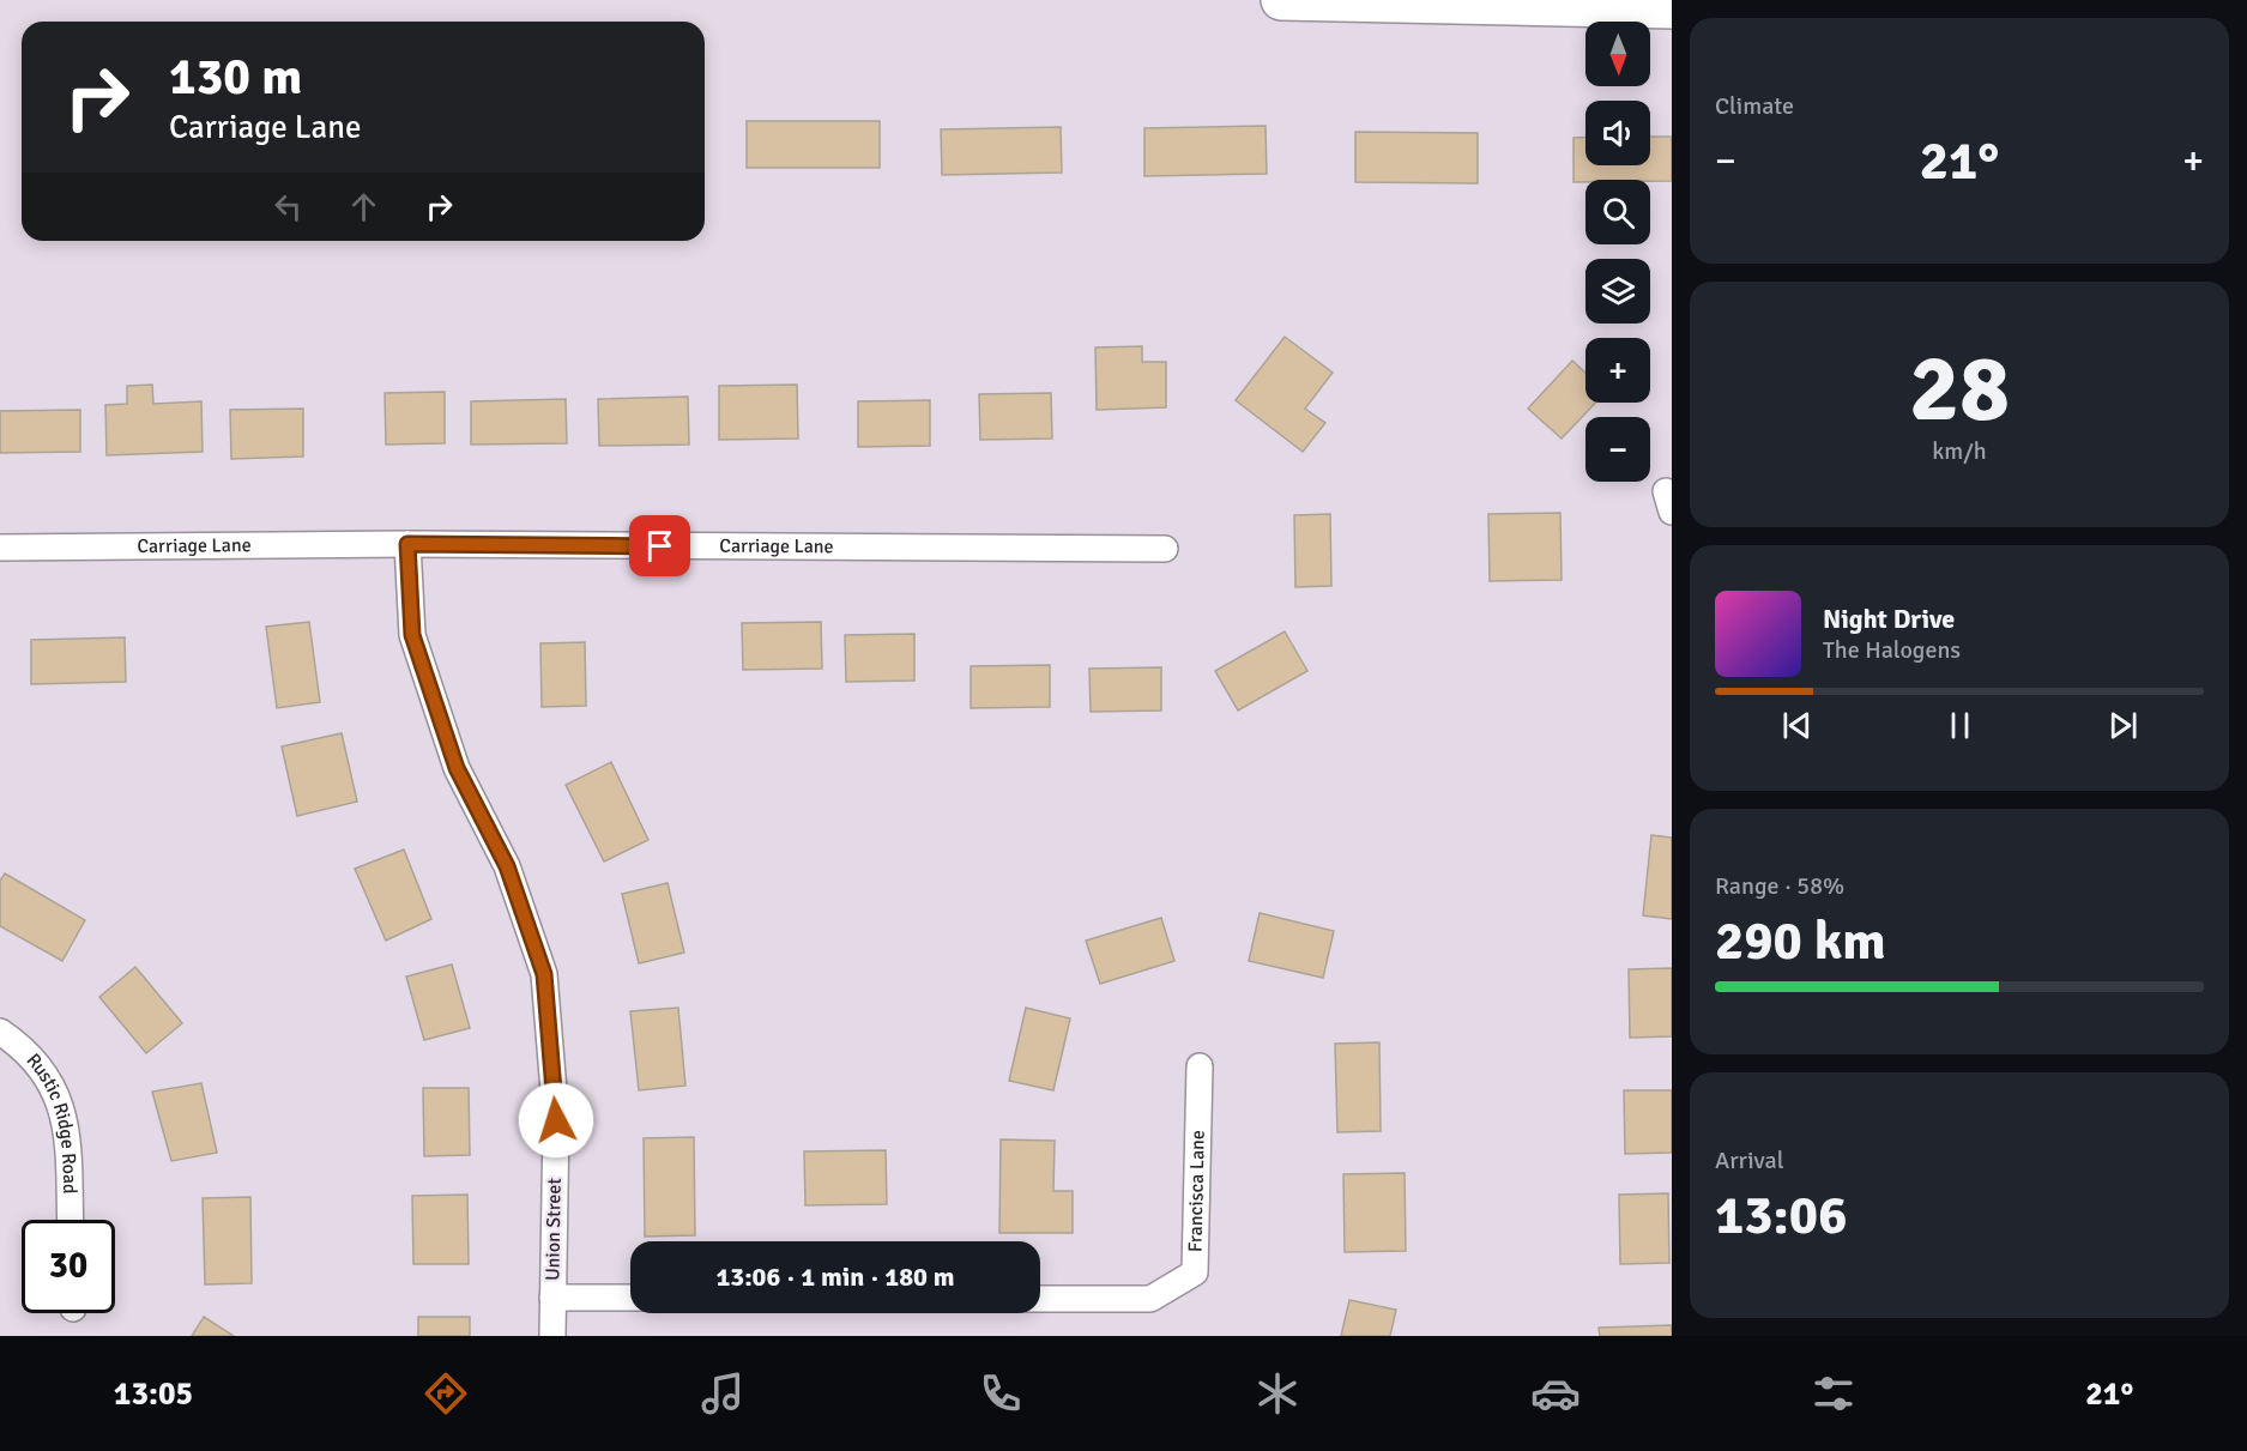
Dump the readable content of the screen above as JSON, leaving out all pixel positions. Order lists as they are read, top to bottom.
{
  "streets": {
    "street": [
      "Carriage Lane",
      "Rustic Ridge Road",
      "Francisca Lane",
      "Union Street"
    ]
  },
  "crossings": [
    ["Carriage Lane", "Union Street"]
  ],
  "north": "bottom",
  "page": {
    "tile": [
      "Climate",
      ["28", "km/h"],
      ["Range · 58%", "290 km"],
      ["Arrival", "13:06"]
    ],
    "map_buttons": ["+", "−"],
    "turn": ["130 m", "Carriage Lane"],
    "heat": ["−", "21°", "+"],
    "song": ["Night Drive", "The Halogens"],
    "limit": "30",
    "trip": "13:06 · 1 min · 180 m",
    "tabs": ["13:05", "21°"]
  }
}
